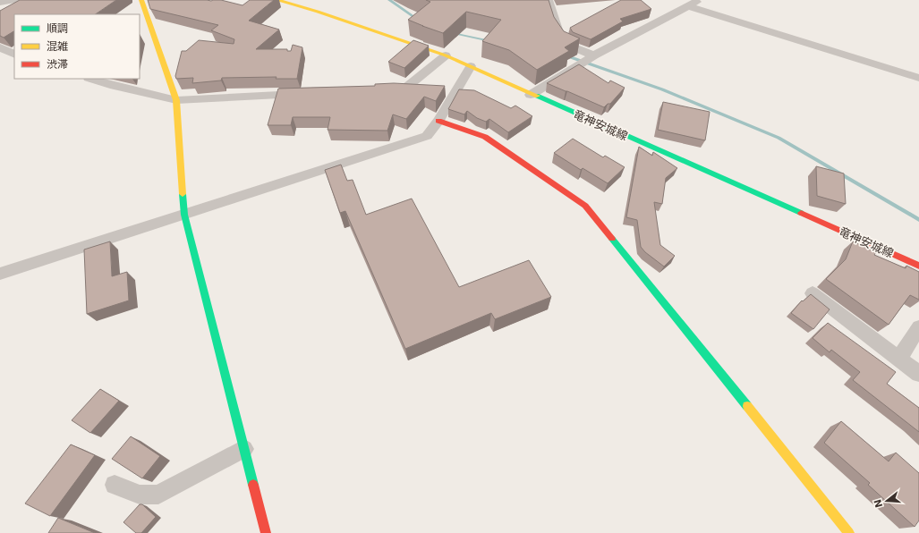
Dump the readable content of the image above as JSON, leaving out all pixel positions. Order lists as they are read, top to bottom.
{
  "streets": {
    "street": ["竜神安城線"]
  },
  "legend": ["順調", "混雑", "渋滞"],
  "north": "left"
}
